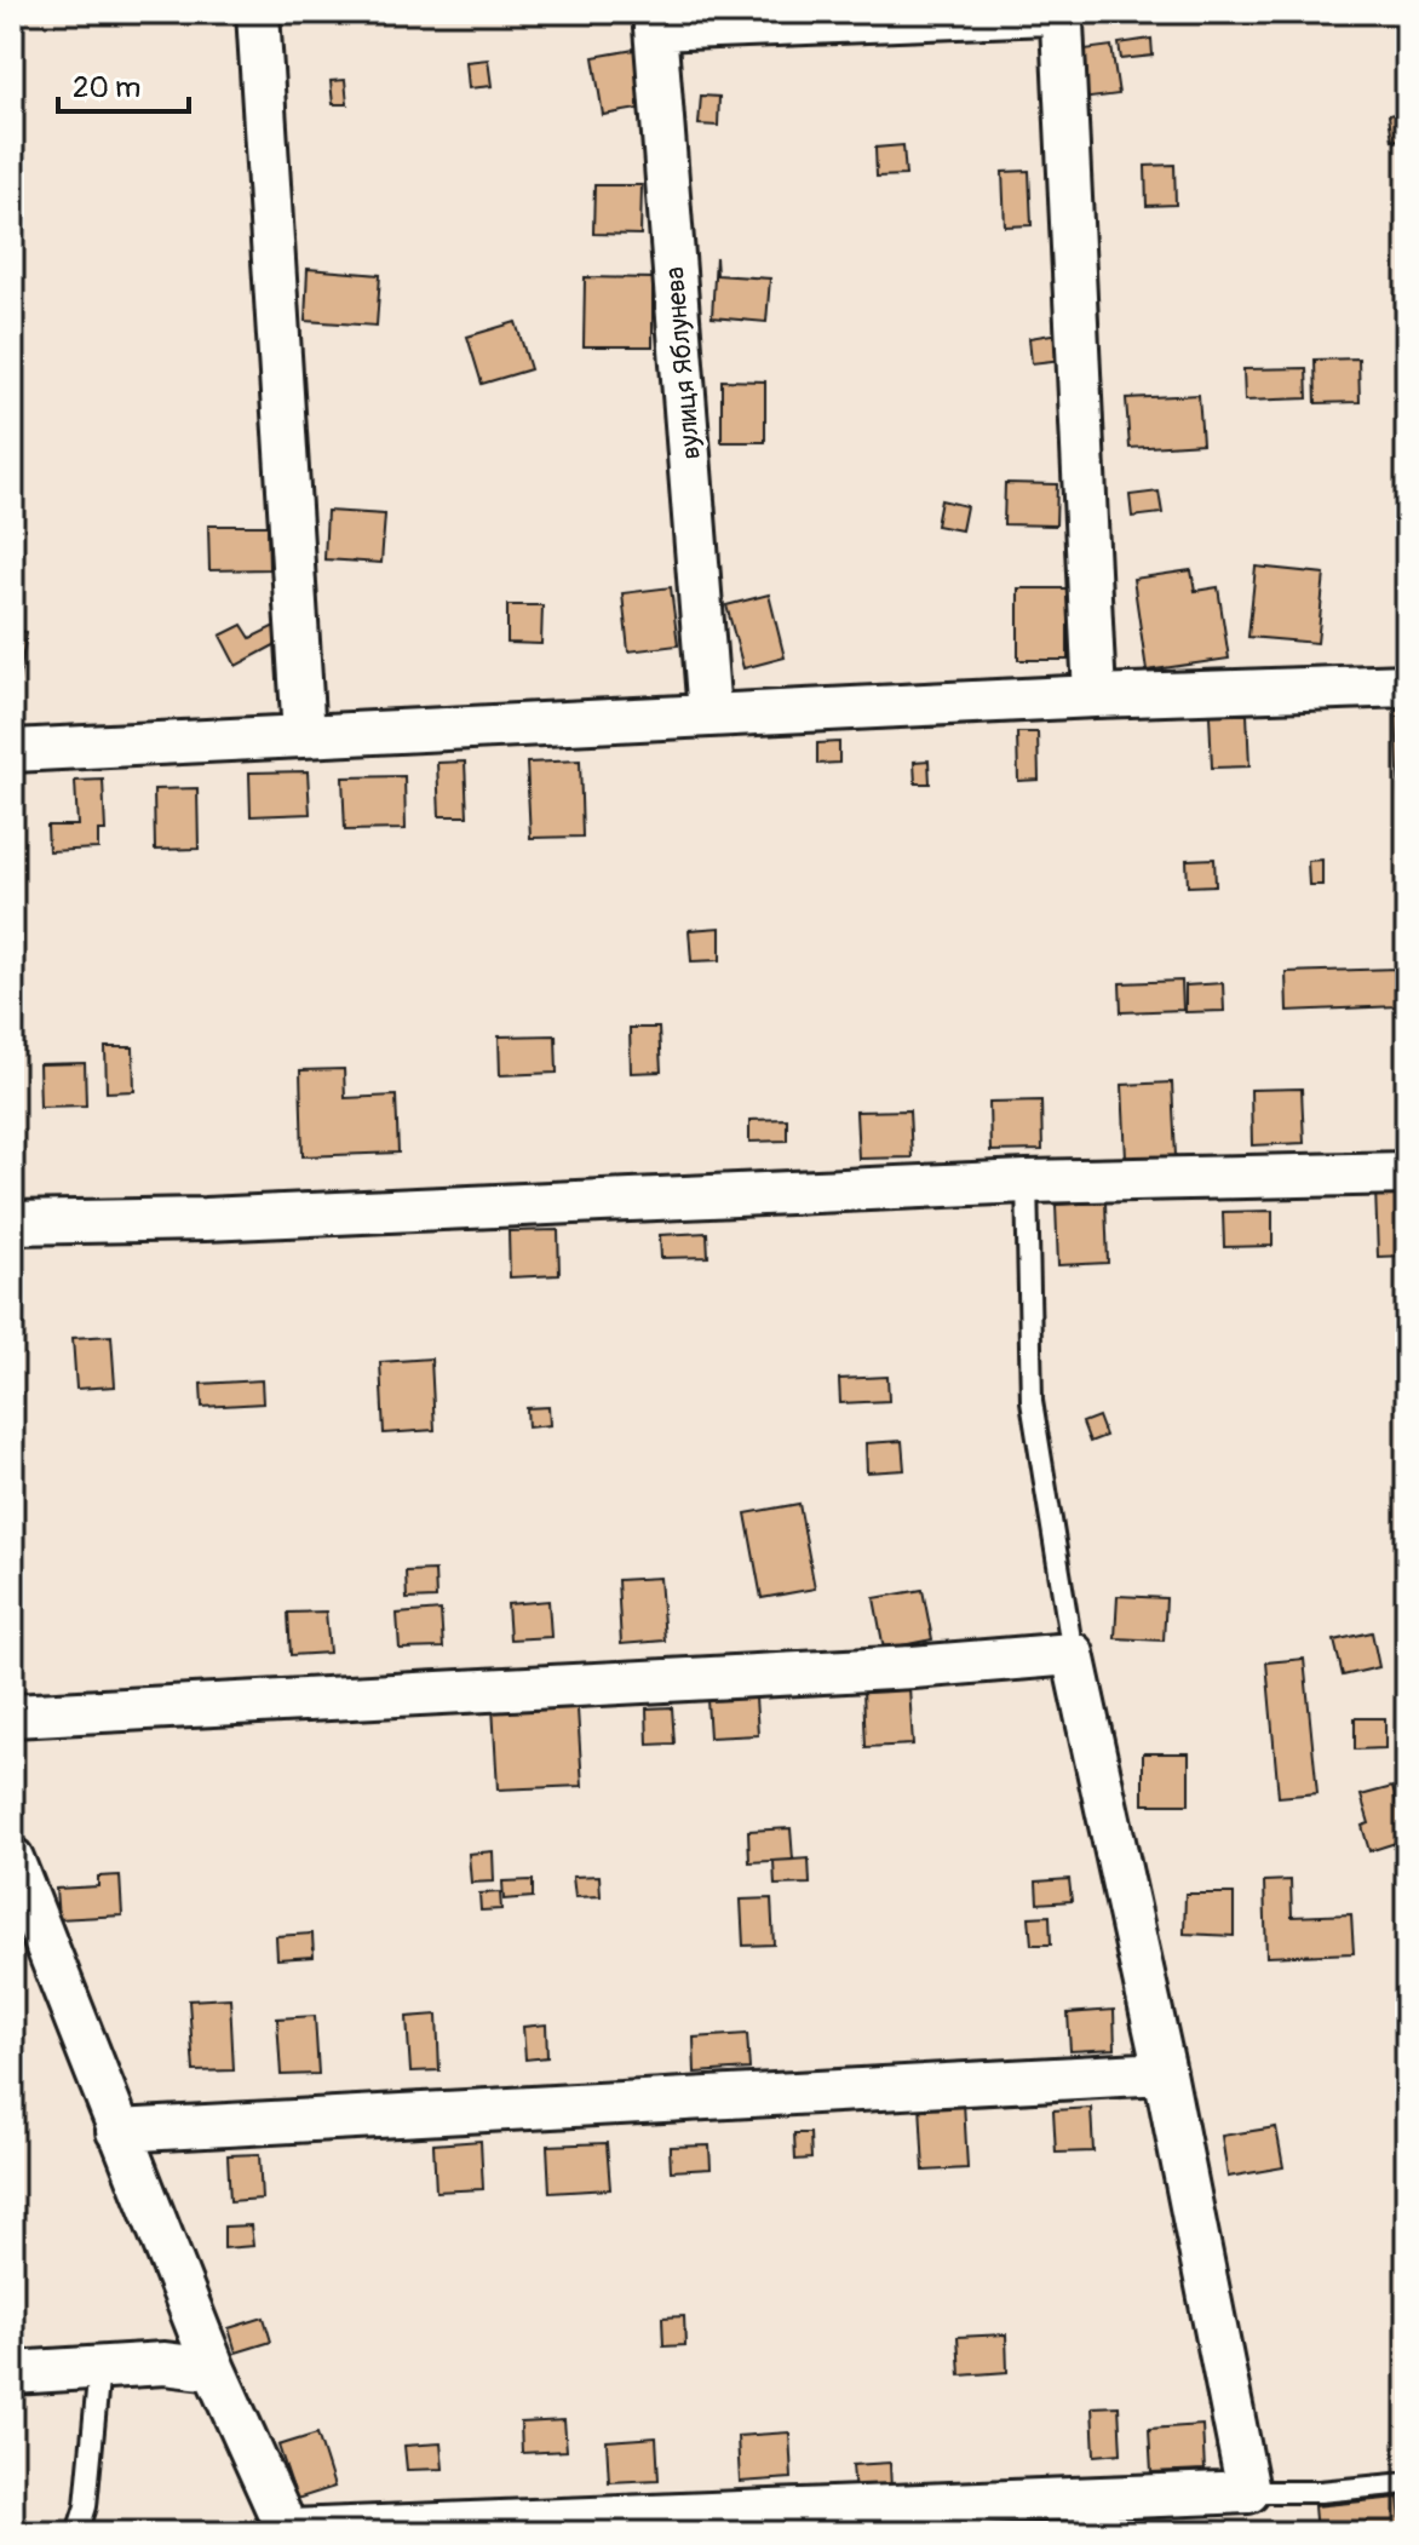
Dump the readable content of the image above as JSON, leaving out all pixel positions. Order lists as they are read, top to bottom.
{
  "streets": {
    "street": ["вулиця Яблунева"]
  },
  "scale_bar": "20 m"
}
